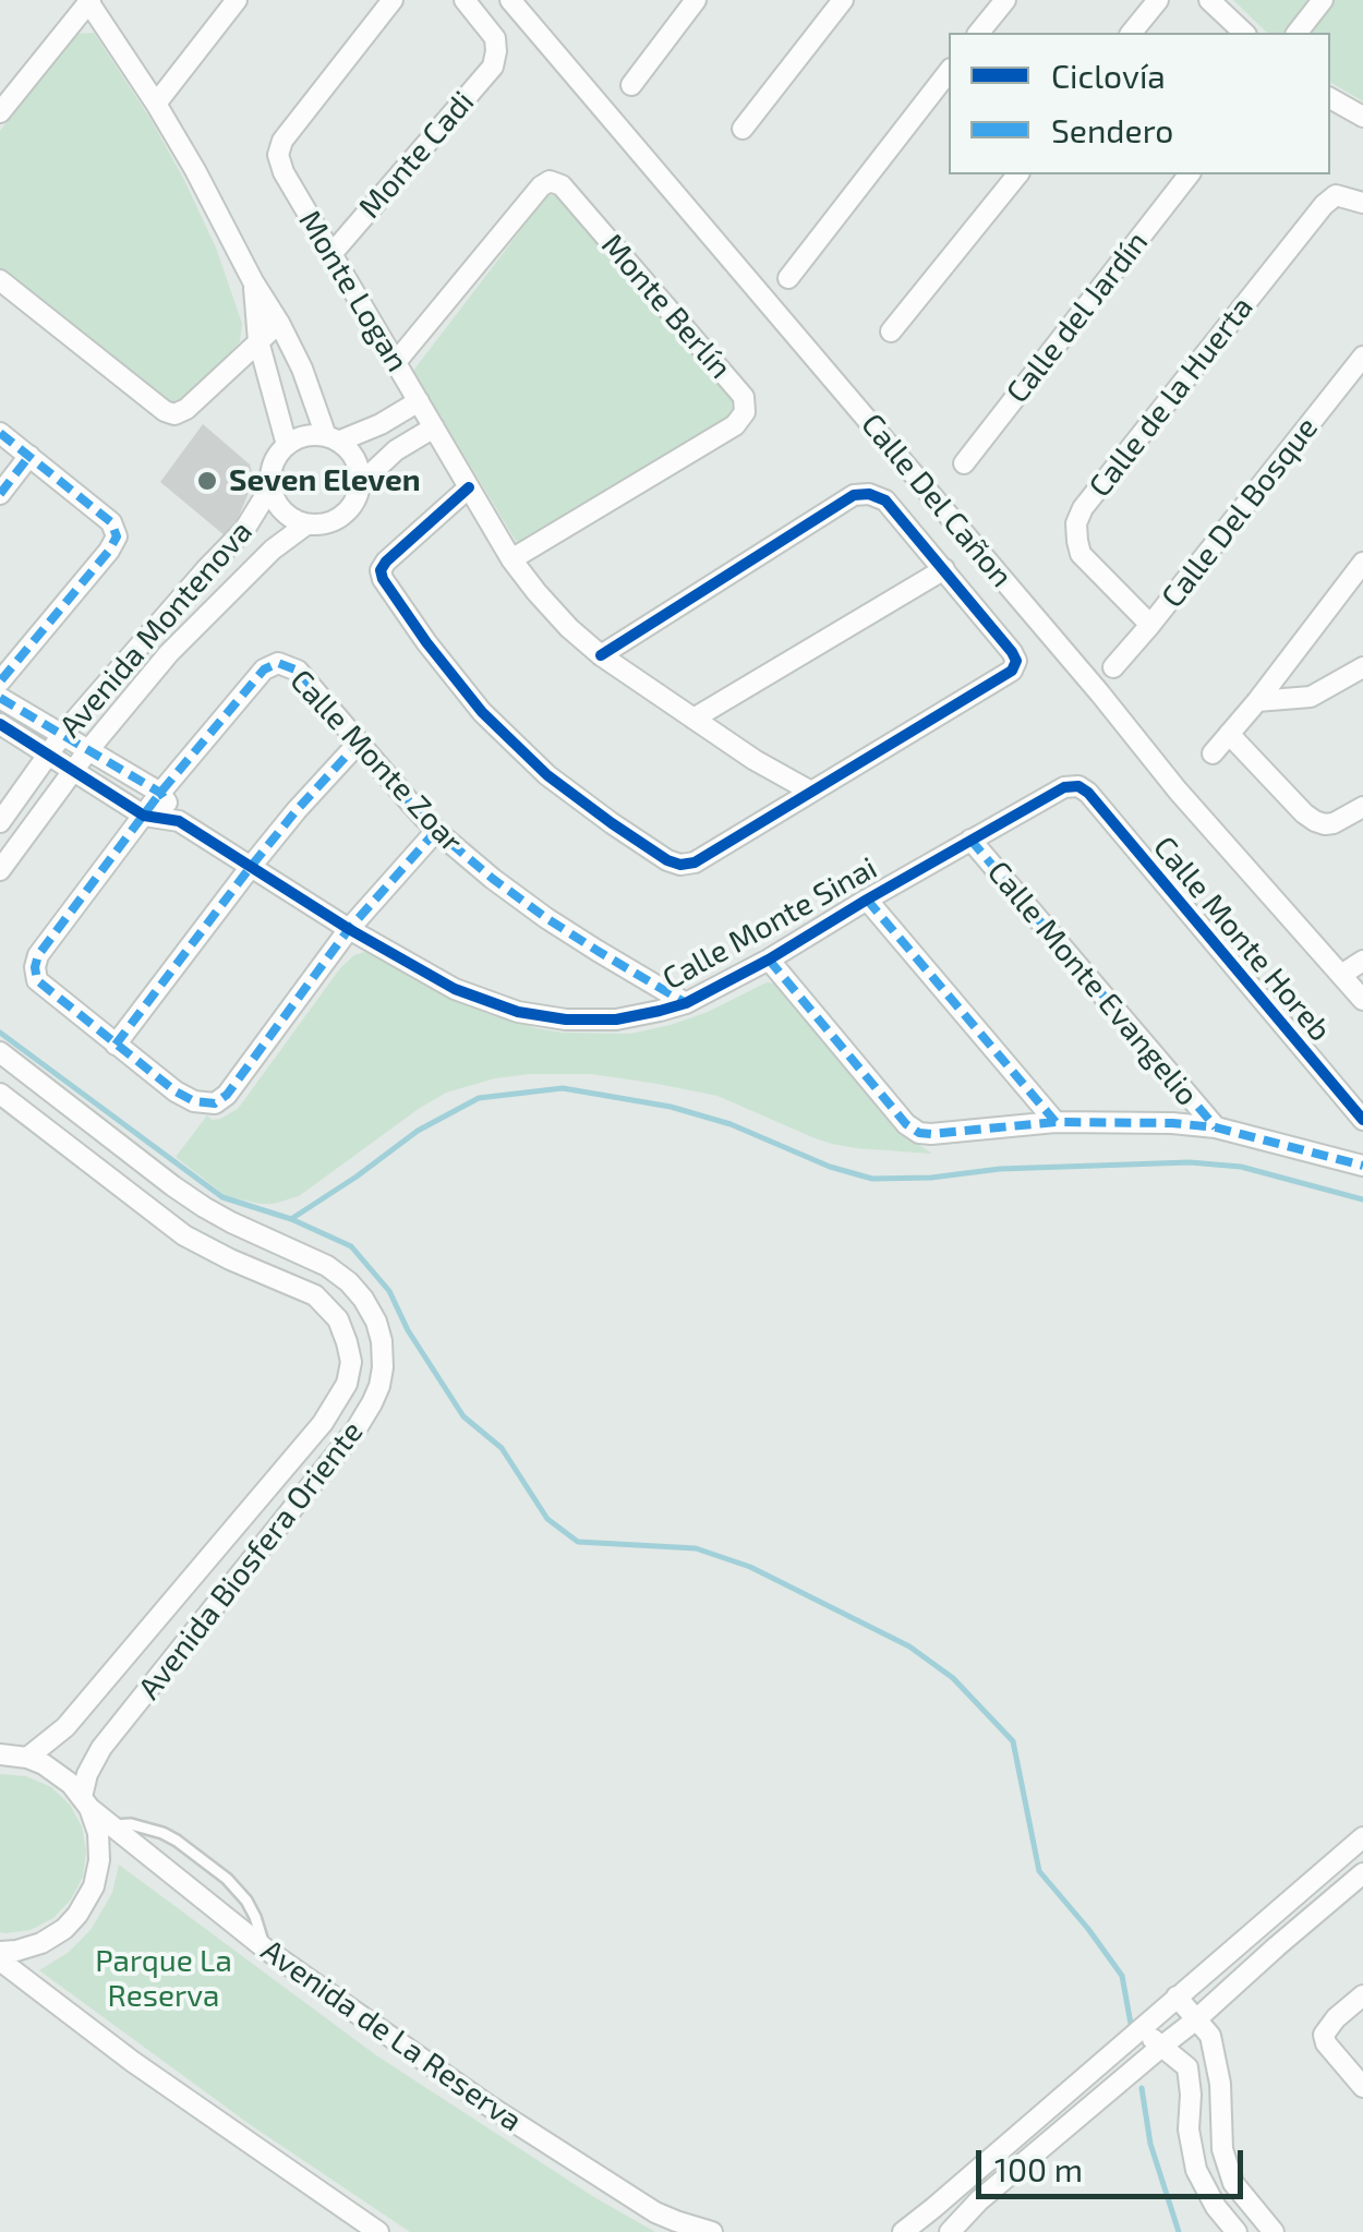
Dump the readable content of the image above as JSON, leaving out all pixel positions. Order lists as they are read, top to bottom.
{
  "streets": {
    "street": [
      "Monte Cadi",
      "Monte Logan",
      "Monte Berlín",
      "Calle del Jardín",
      "Calle de la Huerta",
      "Calle Del Cañon",
      "Calle Del Bosque",
      "Avenida Montenova",
      "Calle Monte Zoar",
      "Calle Monte Sinai",
      "Calle Monte Horeb",
      "Calle Monte Evangelio",
      "Avenida Biosfera Oriente",
      "Avenida de La Reserva"
    ]
  },
  "crossings": [
    ["Monte Cadi", "Monte Logan"],
    ["Monte Logan", "Monte Berlín"],
    ["Calle de la Huerta", "Calle Del Bosque"],
    ["Calle Monte Zoar", "Calle Monte Sinai"],
    ["Calle Monte Sinai", "Calle Monte Horeb"],
    ["Calle Monte Sinai", "Calle Monte Evangelio"],
    ["Avenida Biosfera Oriente", "Avenida de La Reserva"]
  ],
  "parks": ["Parque La Reserva"],
  "places": ["Seven Eleven"],
  "legend": ["Ciclovía", "Sendero"],
  "scale_bar": "100 m"
}
